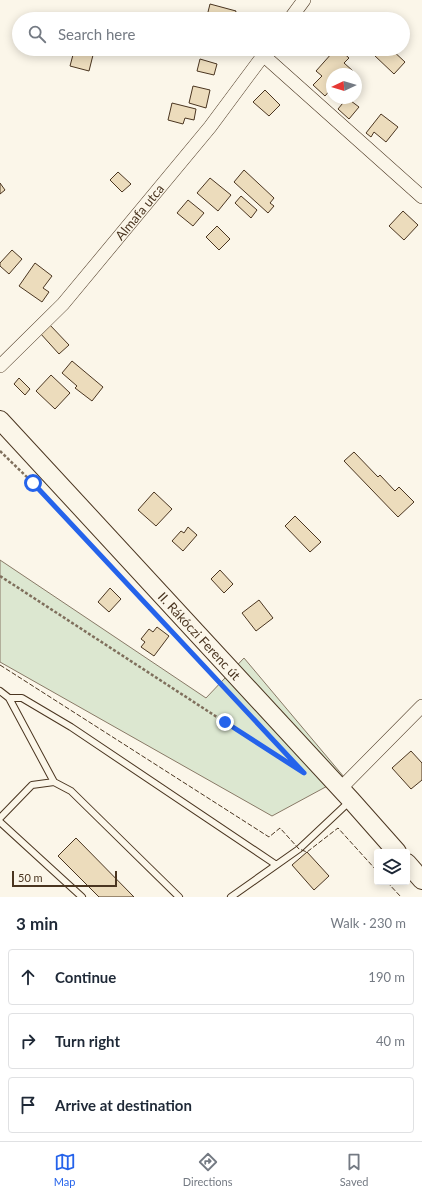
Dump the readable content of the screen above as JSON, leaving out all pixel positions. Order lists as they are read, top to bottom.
{
  "streets": {
    "main road": ["II. Rákóczi Ferenc út"],
    "street": ["Almafa utca"]
  },
  "scale_bar": "50 m",
  "north": "left",
  "page": {
    "search": "Search here",
    "scale": "50 m",
    "heading": ["3 min", "Walk · 230 m"],
    "list": [
      ["Continue", "190 m"],
      ["Turn right", "40 m"],
      "Arrive at destination"
    ],
    "nav": ["Map", "Directions", "Saved"]
  }
}
